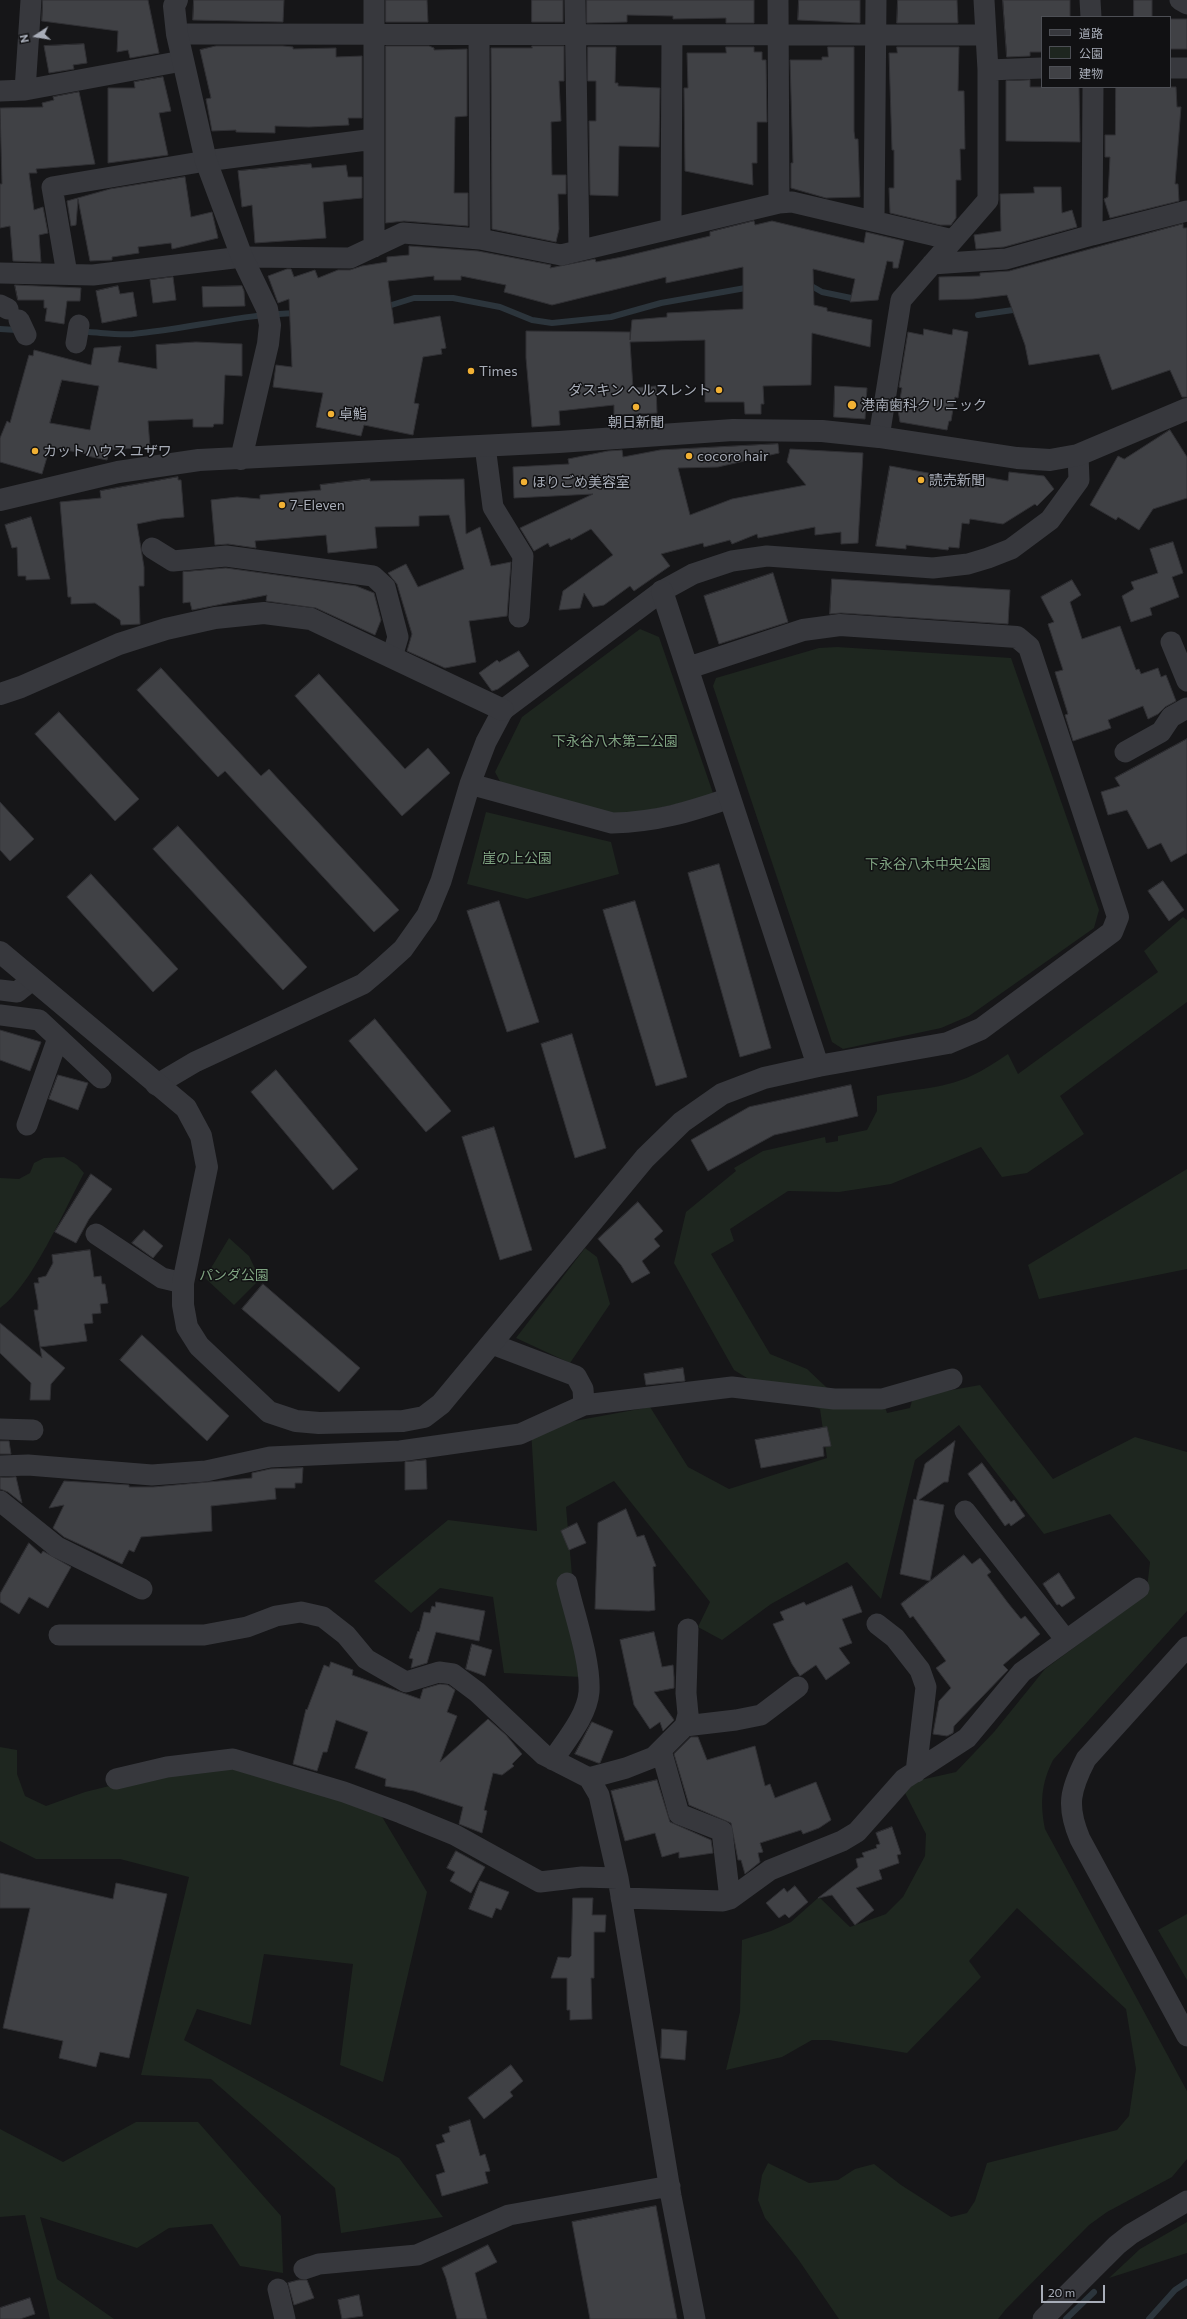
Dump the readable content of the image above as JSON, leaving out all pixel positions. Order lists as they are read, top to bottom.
{
  "parks": [
    "下永谷八木第二公園",
    "崖の上公園",
    "下永谷八木中央公園",
    "パンダ公園"
  ],
  "places": [
    "Times",
    "ダスキン ヘルスレント",
    "港南歯科クリニック",
    "朝日新聞",
    "卓鮨",
    "カットハウス ユザワ",
    "cocoro hair",
    "読売新聞",
    "ほりごめ美容室",
    "7-Eleven"
  ],
  "legend": ["道路", "公園", "建物"],
  "scale_bar": "20 m",
  "north": "left"
}
